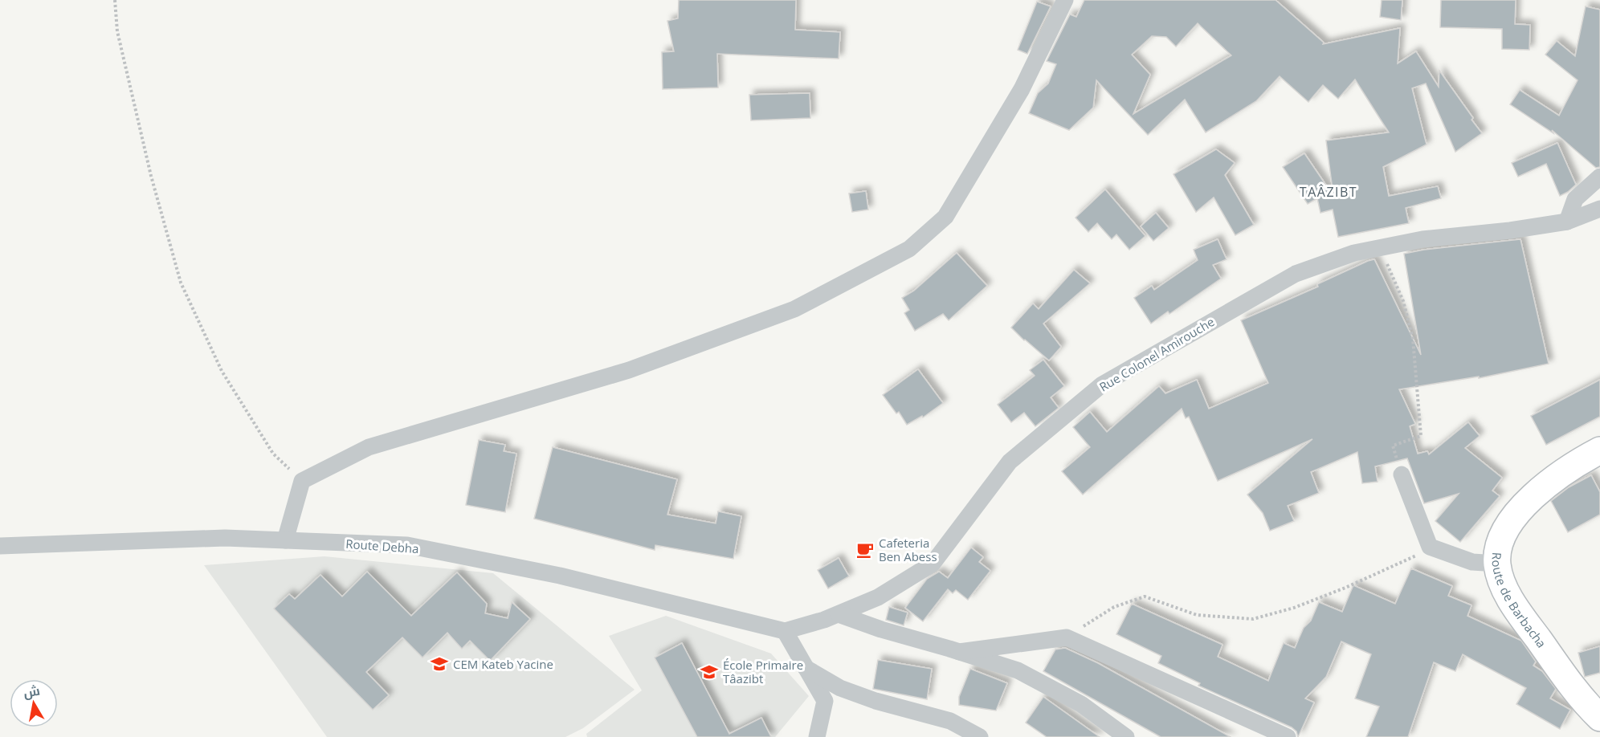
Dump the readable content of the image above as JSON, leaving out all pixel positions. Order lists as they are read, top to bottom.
{
  "streets": {
    "main road": ["Route de Barbacha"],
    "street": ["Rue Colonel Amirouche", "Route Debha"]
  },
  "crossings": [
    ["Rue Colonel Amirouche", "Route Debha"]
  ],
  "districts": ["TAÂZIBT"],
  "places": {
    "cafe": ["Cafeteria Ben Abess"],
    "school or university": ["CEM Kateb Yacine", "École Primaire Tâazibt"]
  },
  "north": "top"
}
